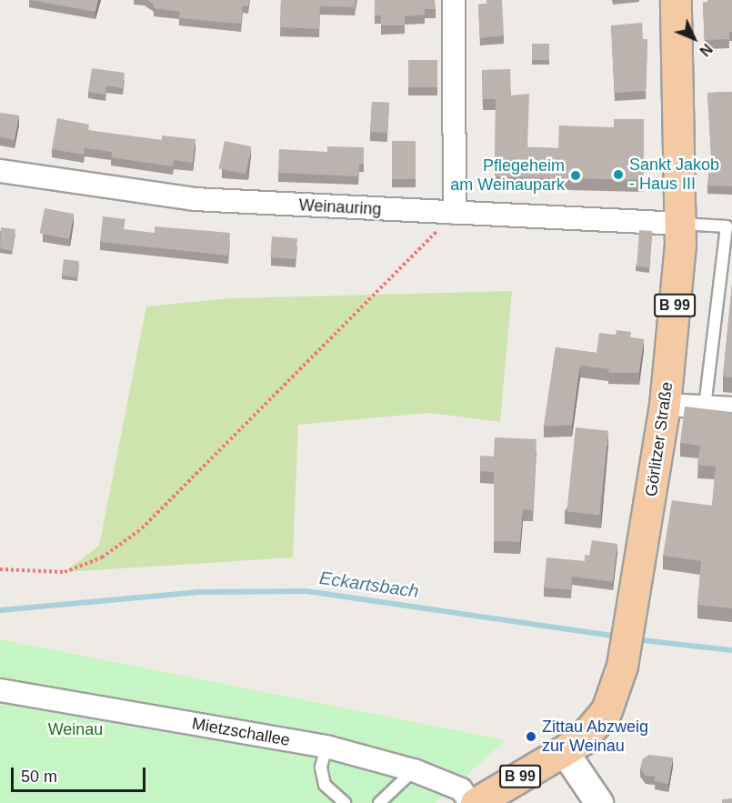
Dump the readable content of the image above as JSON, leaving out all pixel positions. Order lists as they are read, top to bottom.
{
  "streets": {
    "main road": ["B 99", "Görlitzer Straße"],
    "street": ["Weinauring", "Mietzschallee"]
  },
  "crossings": [
    ["Weinauring", "Görlitzer Straße"]
  ],
  "water": ["Eckartsbach"],
  "parks": ["Weinau"],
  "places": ["Sankt Jakob - Haus III", "Pflegeheim am Weinaupark", "Zittau Abzweig zur Weinau"],
  "scale_bar": "50 m",
  "north": "bottom right"
}
